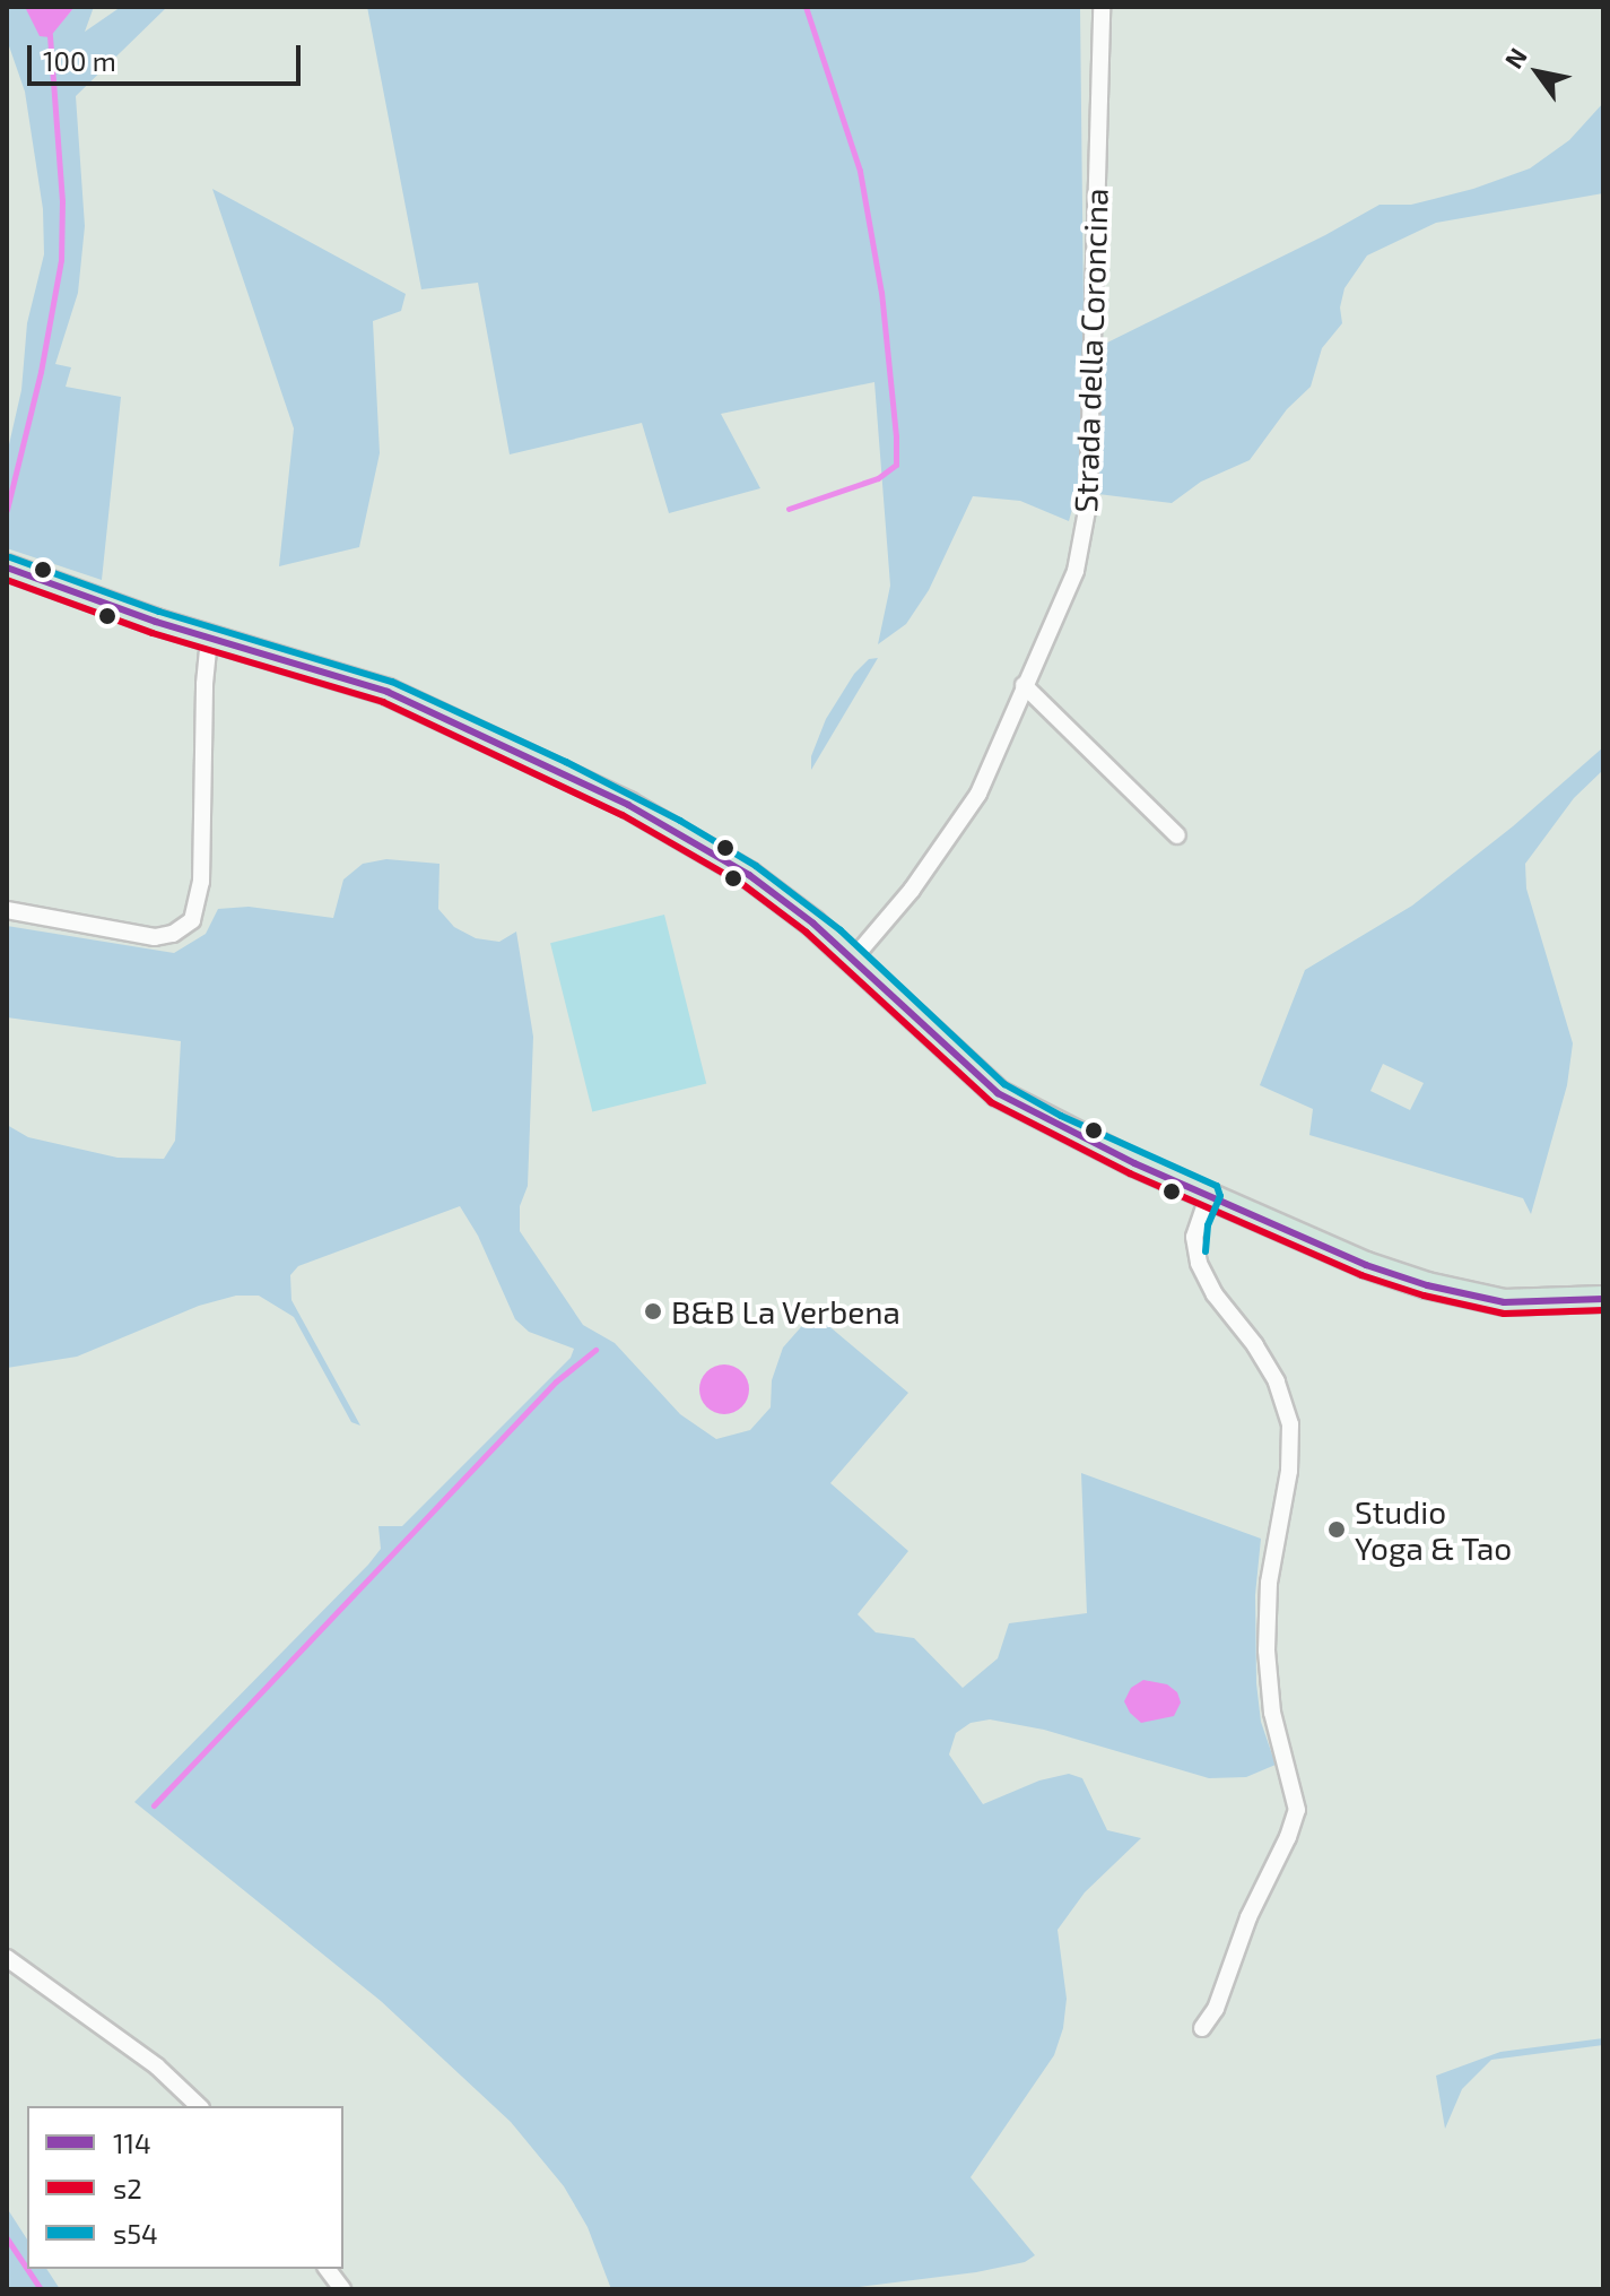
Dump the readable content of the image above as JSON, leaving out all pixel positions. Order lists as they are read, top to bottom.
{
  "streets": {
    "street": ["Strada della Coroncina"]
  },
  "places": ["B&B La Verbena", "Studio Yoga & Tao"],
  "lines": ["transit line s54", "transit line 114", "transit line s2"],
  "legend": ["114", "s2", "s54"],
  "scale_bar": "100 m",
  "north": "top left"
}
